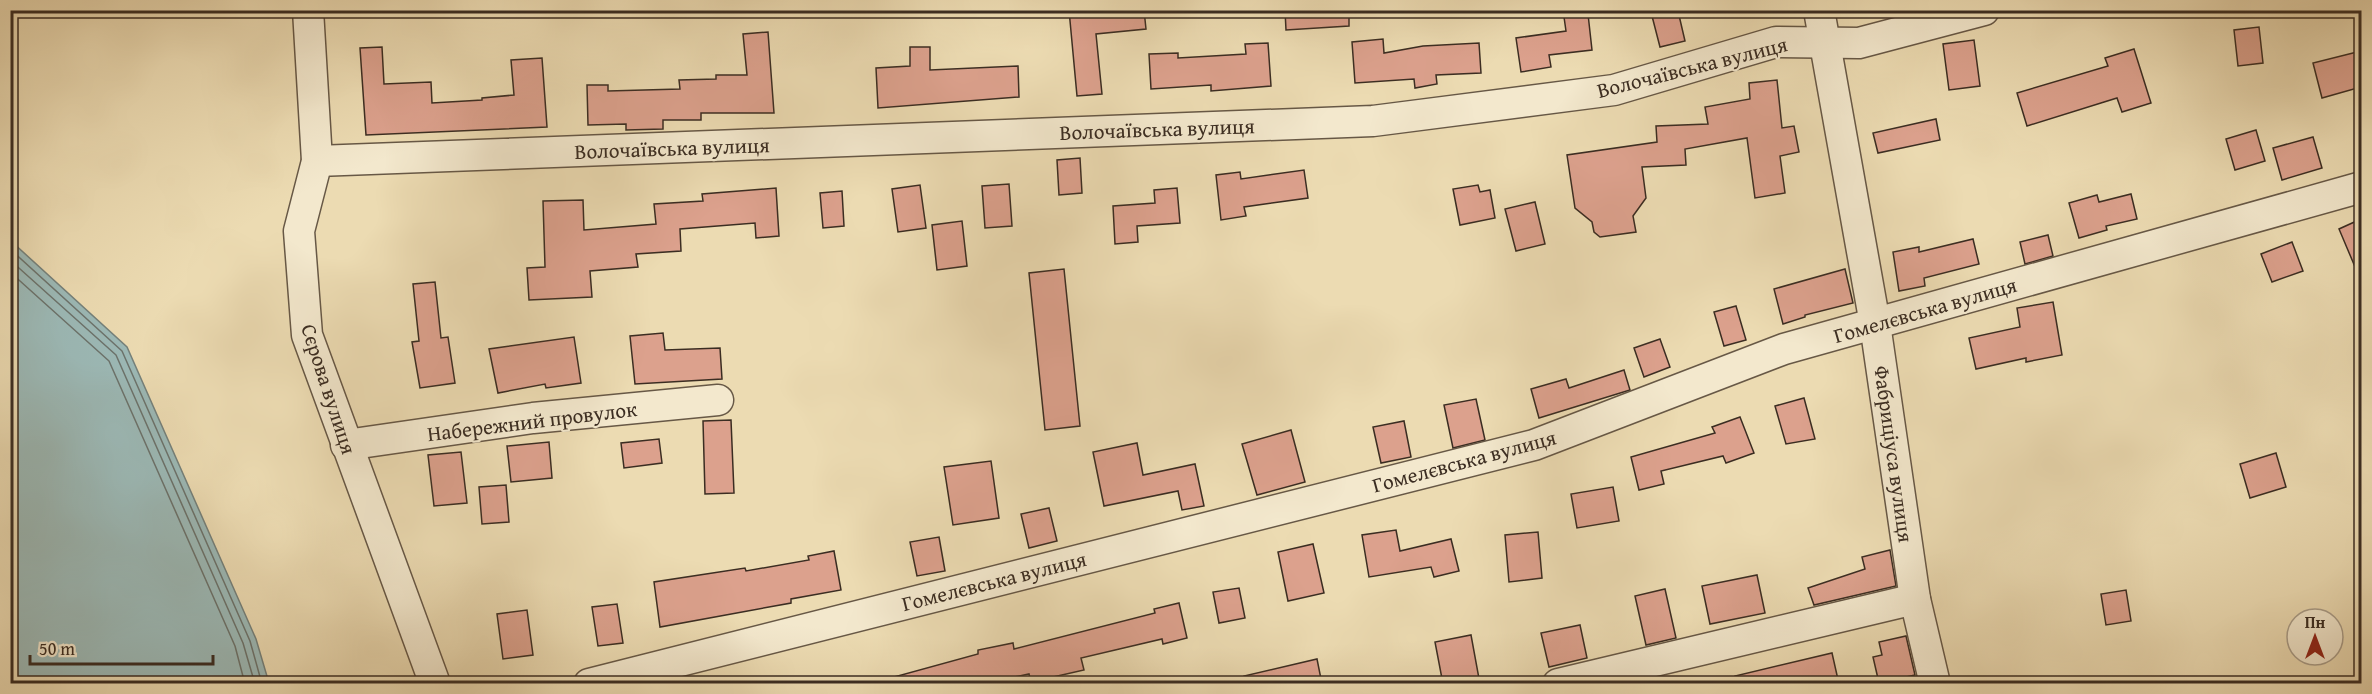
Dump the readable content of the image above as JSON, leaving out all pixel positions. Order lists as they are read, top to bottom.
{
  "streets": {
    "street": [
      "Волочаївська вулиця",
      "Гомелєвська вулиця",
      "Сєрова вулиця",
      "Набережний провулок",
      "Фабриціуса вулиця"
    ]
  },
  "crossings": [
    ["Волочаївська вулиця", "Сєрова вулиця"],
    ["Волочаївська вулиця", "Фабриціуса вулиця"],
    ["Гомелєвська вулиця", "Фабриціуса вулиця"],
    ["Сєрова вулиця", "Набережний провулок"]
  ],
  "scale_bar": "50 m",
  "north": "top"
}
